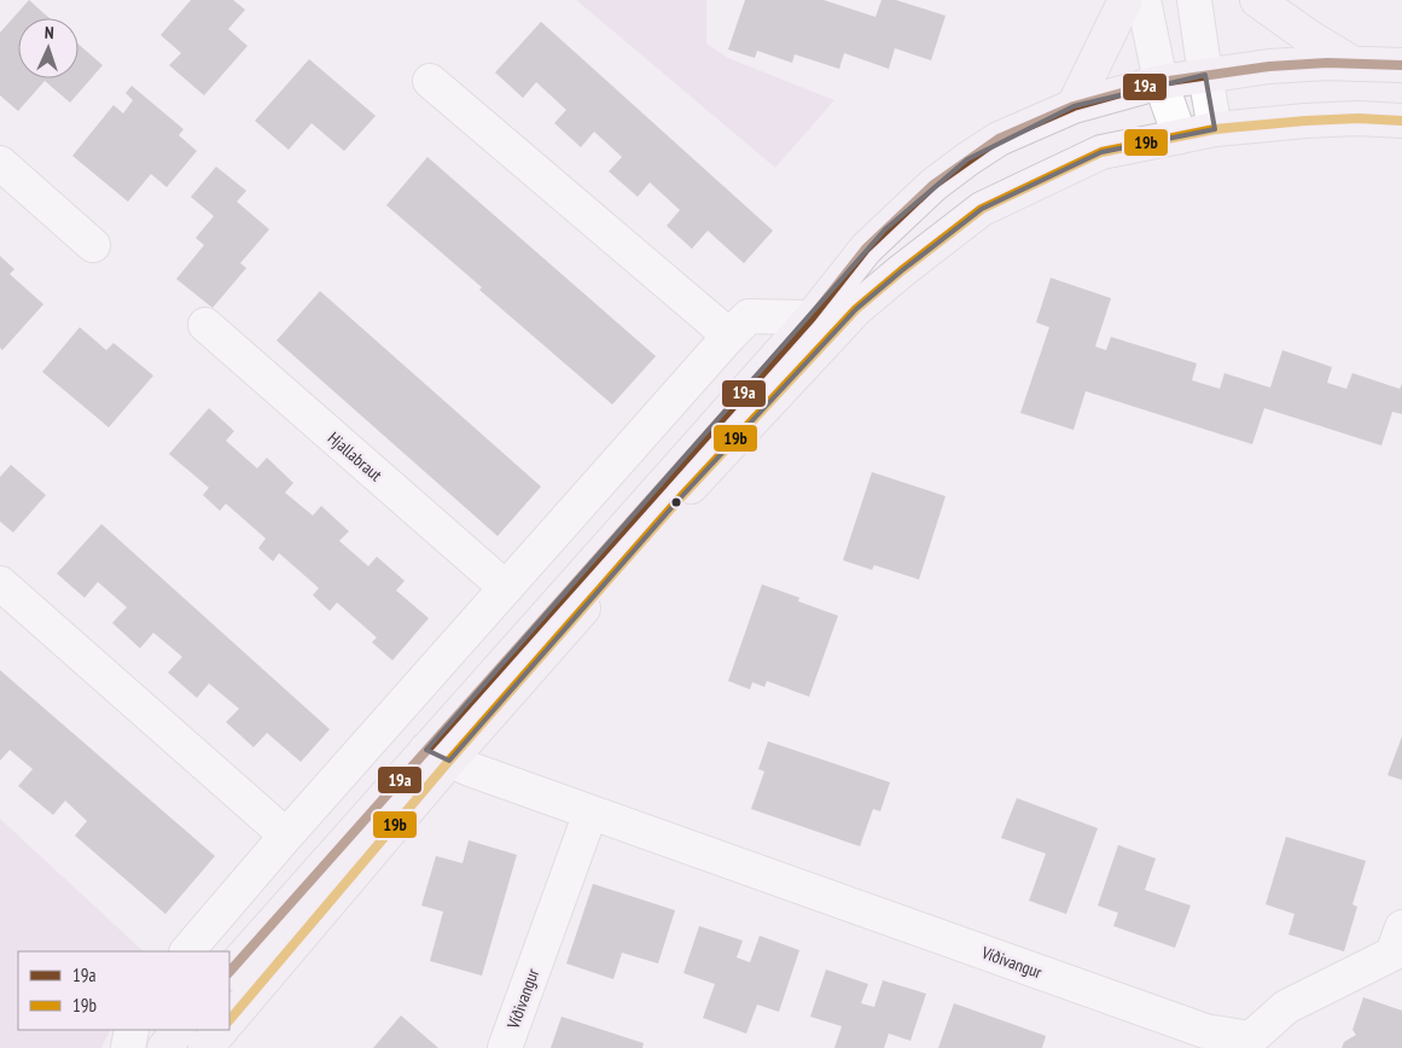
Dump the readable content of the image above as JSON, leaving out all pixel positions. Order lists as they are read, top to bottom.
{
  "streets": {
    "street": ["Hjallabraut", "Víðivangur"]
  },
  "lines": ["transit line 19a", "transit line 19b"],
  "legend": ["19a", "19b"],
  "north": "top"
}
